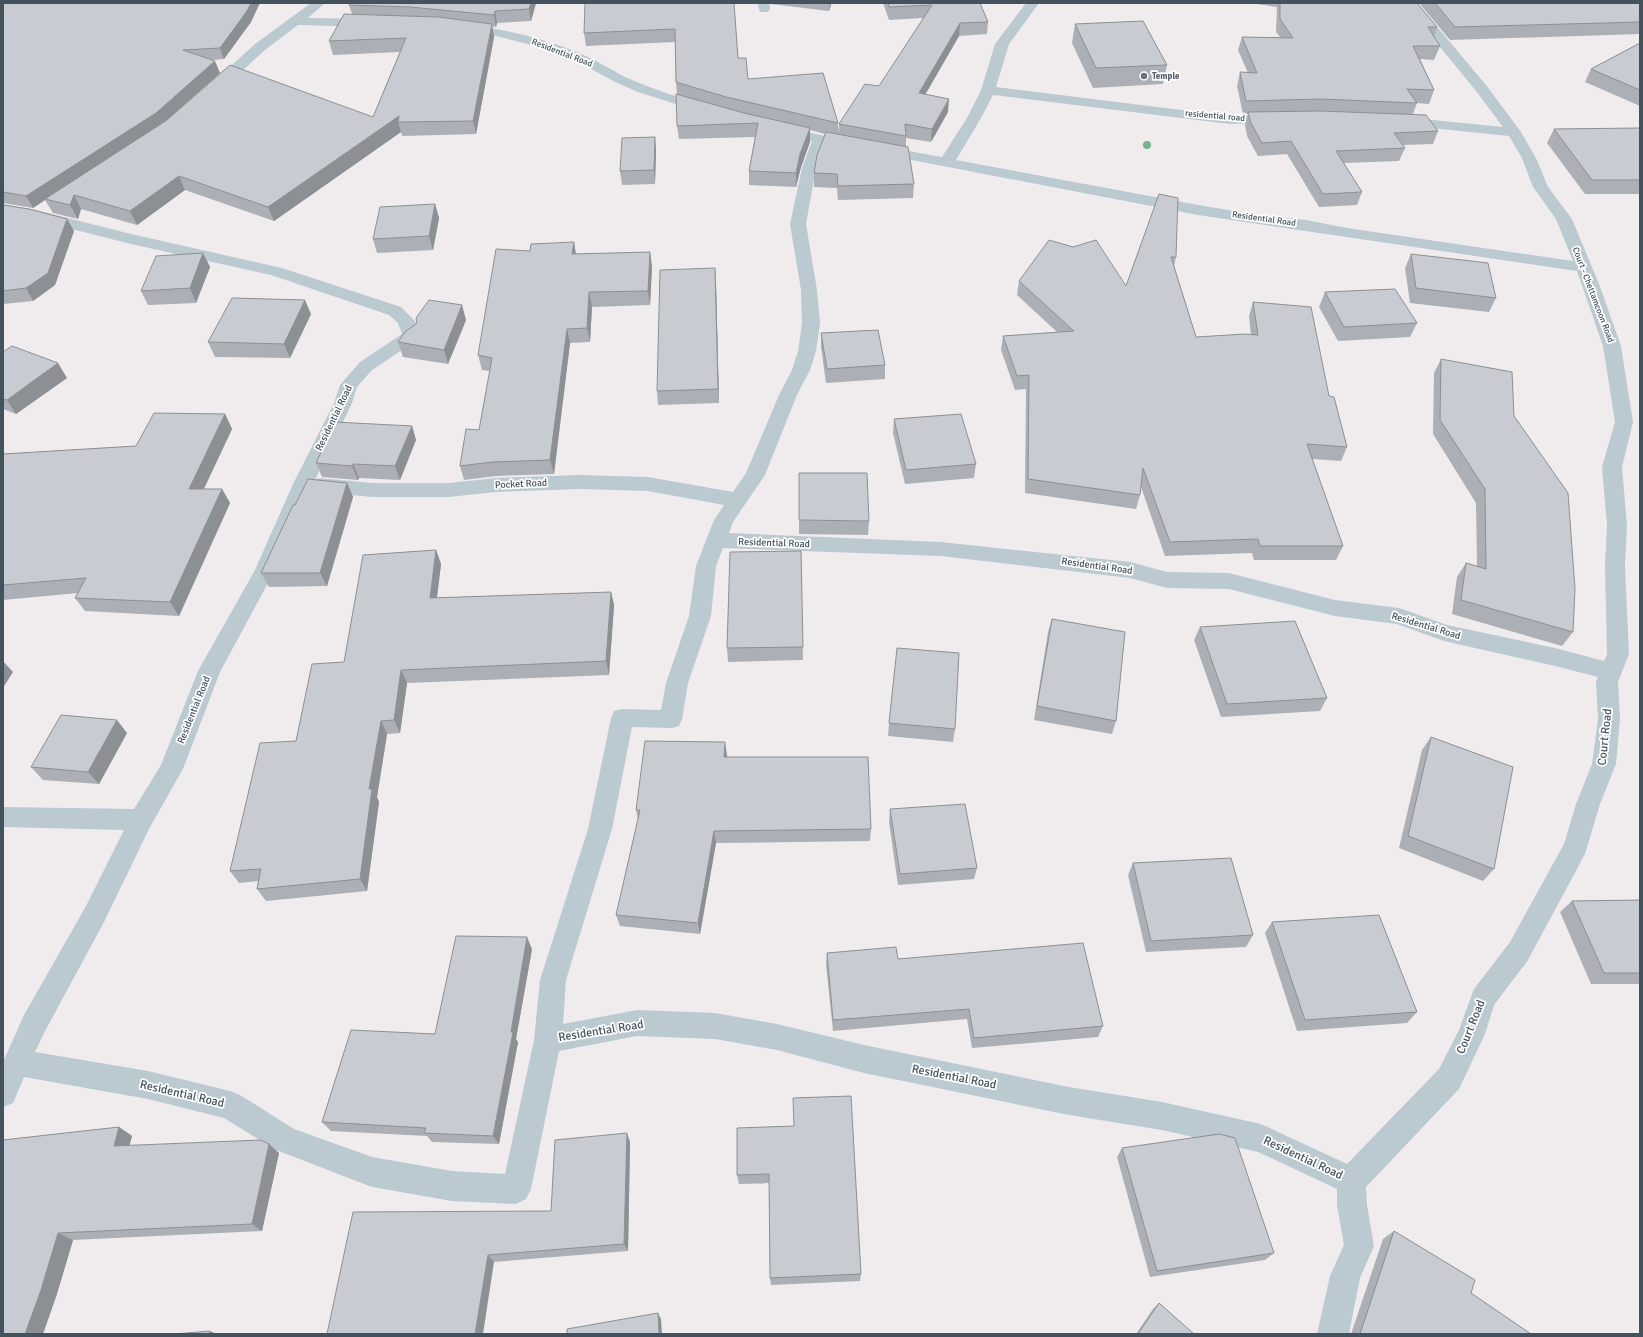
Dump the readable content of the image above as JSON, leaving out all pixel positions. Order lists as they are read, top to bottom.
{
  "streets": {
    "street": [
      "Residential Road",
      "residential road",
      "Court - Chettamcoon Road",
      "Pocket Road",
      "Court Road"
    ]
  },
  "crossings": [
    ["Residential Road", "Court - Chettamcoon Road"],
    ["Residential Road", "Pocket Road"],
    ["Residential Road", "Court Road"],
    ["Court - Chettamcoon Road", "Court Road"]
  ],
  "places": ["Temple"]
}
